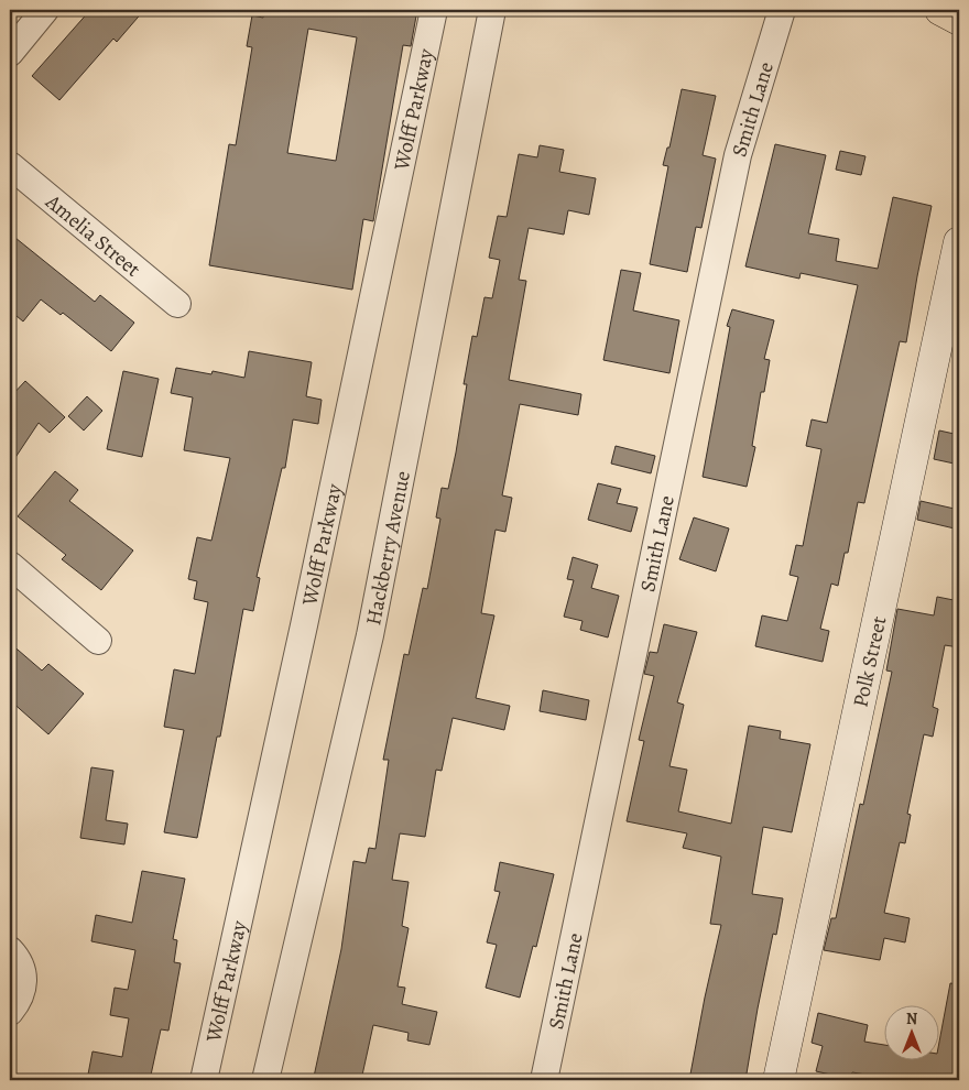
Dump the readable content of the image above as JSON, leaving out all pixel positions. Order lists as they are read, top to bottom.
{
  "streets": {
    "street": [
      "Smith Lane",
      "Wolff Parkway",
      "Amelia Street",
      "Hackberry Avenue",
      "Polk Street"
    ]
  },
  "north": "top"
}
